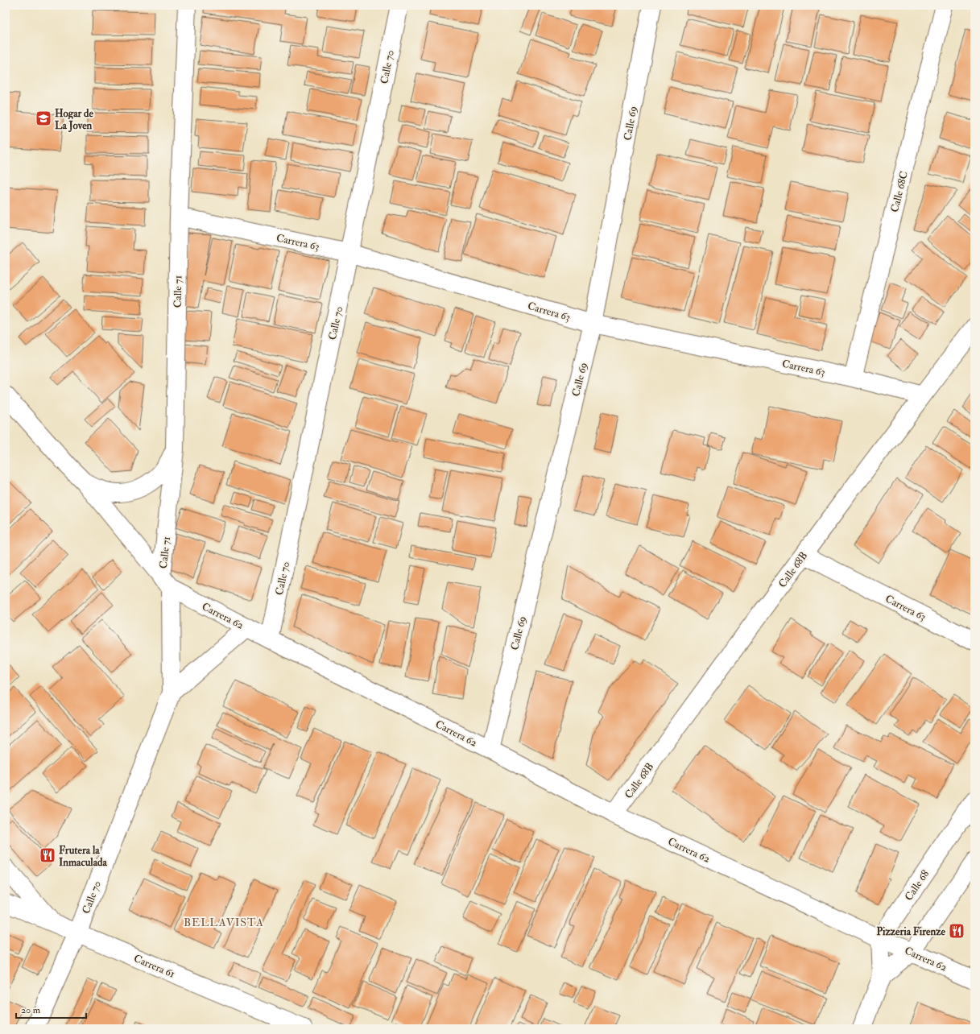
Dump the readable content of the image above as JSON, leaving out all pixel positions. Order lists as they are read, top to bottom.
{
  "streets": {
    "street": [
      "Calle 70",
      "Calle 69",
      "Calle 68C",
      "Carrera 63",
      "Calle 71",
      "Calle 68B",
      "Carrera 62",
      "Calle 68",
      "Carrera 61"
    ]
  },
  "crossings": [
    ["Calle 70", "Carrera 63"],
    ["Calle 70", "Calle 71"],
    ["Calle 70", "Carrera 62"],
    ["Calle 70", "Carrera 61"],
    ["Calle 69", "Carrera 63"],
    ["Calle 69", "Carrera 62"],
    ["Calle 68C", "Carrera 63"],
    ["Carrera 63", "Calle 71"],
    ["Carrera 63", "Calle 68B"],
    ["Calle 71", "Carrera 62"],
    ["Calle 68B", "Carrera 62"],
    ["Carrera 62", "Calle 68"]
  ],
  "districts": ["BELLAVISTA"],
  "places": {
    "school or university": ["Hogar de La Joven"],
    "restaurant": ["Frutera la Inmaculada", "Pizzeria Firenze"]
  },
  "scale_bar": "20 m"
}
